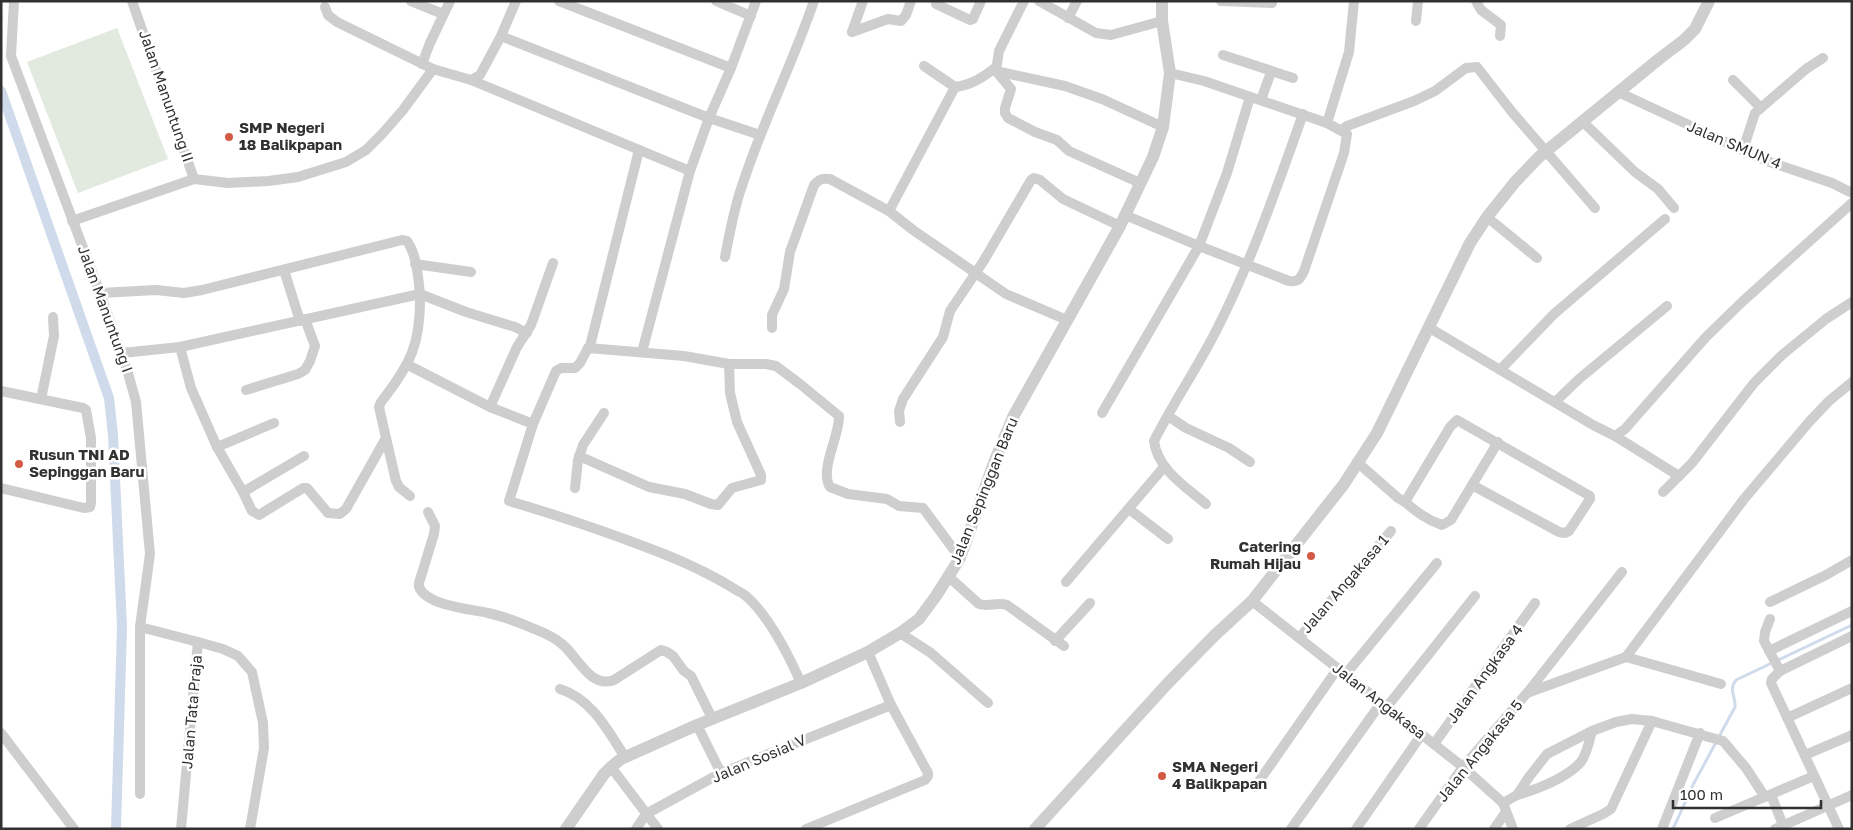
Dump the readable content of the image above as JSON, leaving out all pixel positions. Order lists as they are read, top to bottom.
{
  "streets": {
    "street": [
      "Jalan Manuntung II",
      "Jalan SMUN 4",
      "Jalan Manuntung I",
      "Jalan Sepinggan Baru",
      "Jalan Angakasa 1",
      "Jalan Angkasa 4",
      "Jalan Angakasa",
      "Jalan Tata Praja",
      "Jalan Angakasa 5",
      "Jalan Sosial V"
    ]
  },
  "crossings": [
    ["Jalan Manuntung I", "Jalan Tata Praja"],
    ["Jalan Angakasa 1", "Jalan Angakasa"],
    ["Jalan Angkasa 4", "Jalan Angakasa"],
    ["Jalan Angakasa", "Jalan Angakasa 5"]
  ],
  "places": [
    "SMP Negeri 18 Balikpapan",
    "Rusun TNI AD Sepinggan Baru",
    "Catering Rumah Hijau",
    "SMA Negeri 4 Balikpapan"
  ],
  "scale_bar": "100 m"
}
